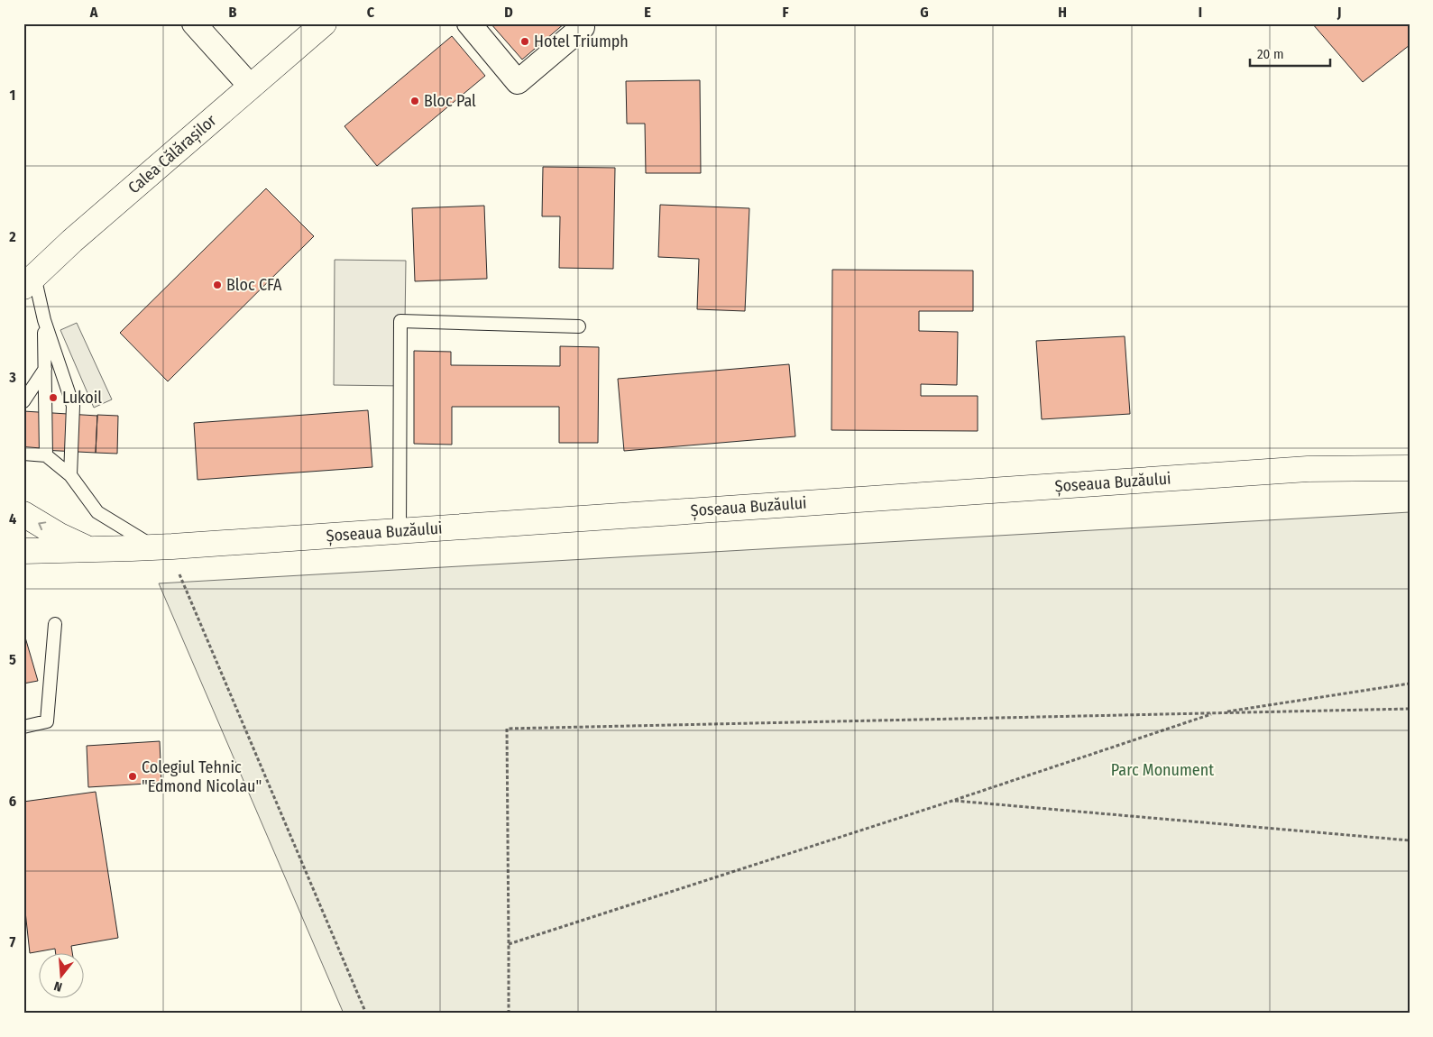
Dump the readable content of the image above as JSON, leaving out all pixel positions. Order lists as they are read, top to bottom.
{
  "streets": {
    "main road": ["Calea Călărașilor", "Șoseaua Buzăului"]
  },
  "parks": ["Parc Monument"],
  "places": [
    "Hotel Triumph",
    "Bloc Pal",
    "Bloc CFA",
    "Lukoil",
    "Colegiul Tehnic \"Edmond Nicolau\""
  ],
  "scale_bar": "20 m",
  "north": "bottom",
  "grid": {
    "columns": [
      "A",
      "B",
      "C",
      "D",
      "E",
      "F",
      "G",
      "H",
      "I",
      "J"
    ],
    "rows": [
      "1",
      "2",
      "3",
      "4",
      "5",
      "6",
      "7"
    ]
  }
}
